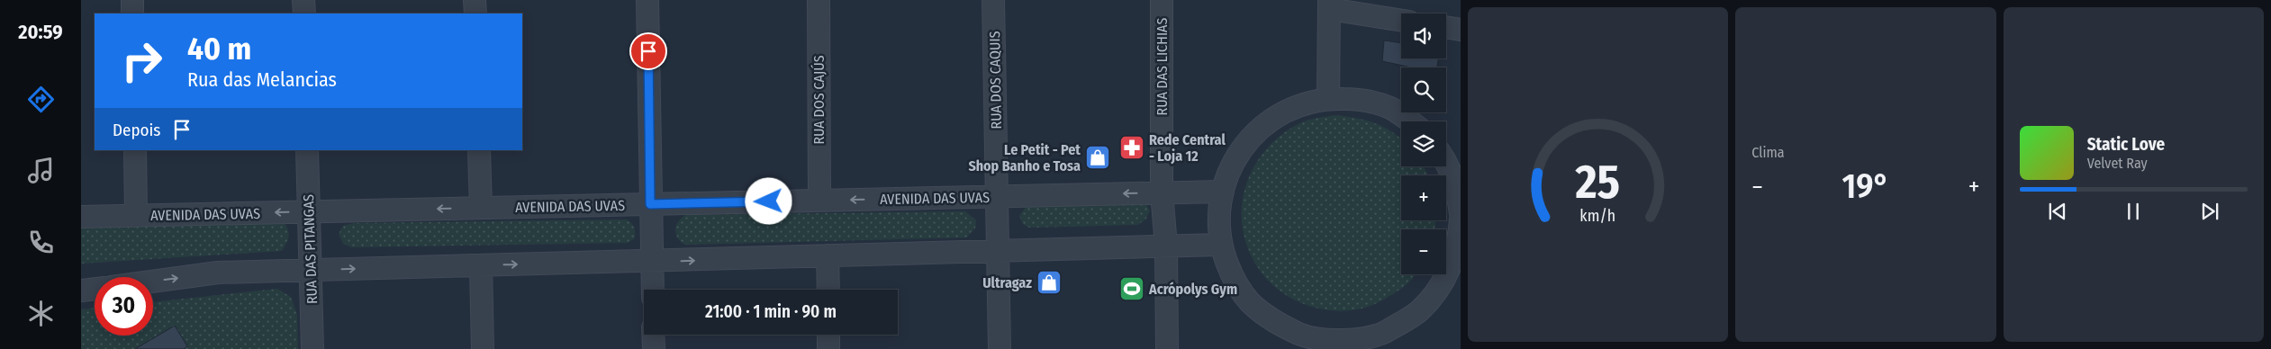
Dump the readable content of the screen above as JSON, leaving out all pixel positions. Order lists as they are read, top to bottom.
{
  "streets": {
    "street": [
      "RUA DAS LICHIAS",
      "RUA DOS CAQUIS",
      "RUA DOS CAJÚS",
      "AVENIDA DAS UVAS",
      "RUA DAS PITANGAS"
    ]
  },
  "crossings": [
    ["RUA DAS LICHIAS", "AVENIDA DAS UVAS"],
    ["RUA DOS CAQUIS", "AVENIDA DAS UVAS"],
    ["RUA DOS CAJÚS", "AVENIDA DAS UVAS"],
    ["AVENIDA DAS UVAS", "RUA DAS PITANGAS"]
  ],
  "places": {
    "pharmacy": ["Rede Central - Loja 12"],
    "shop": ["Le Petit - Pet Shop Banho e Tosa", "Ultragaz"],
    "sports": ["Acrópolys Gym"]
  },
  "page": {
    "tabs": "20:59",
    "tile": "Clima",
    "map_buttons": ["+", "−"],
    "turn": ["40 m", "Rua das Melancias"],
    "then": "Depois",
    "song": ["Static Love", "Velvet Ray"],
    "heat": ["−", "19°", "+"],
    "limit": "30",
    "trip": "21:00 · 1 min · 90 m",
    "gauge": ["25", "km/h"]
  }
}
